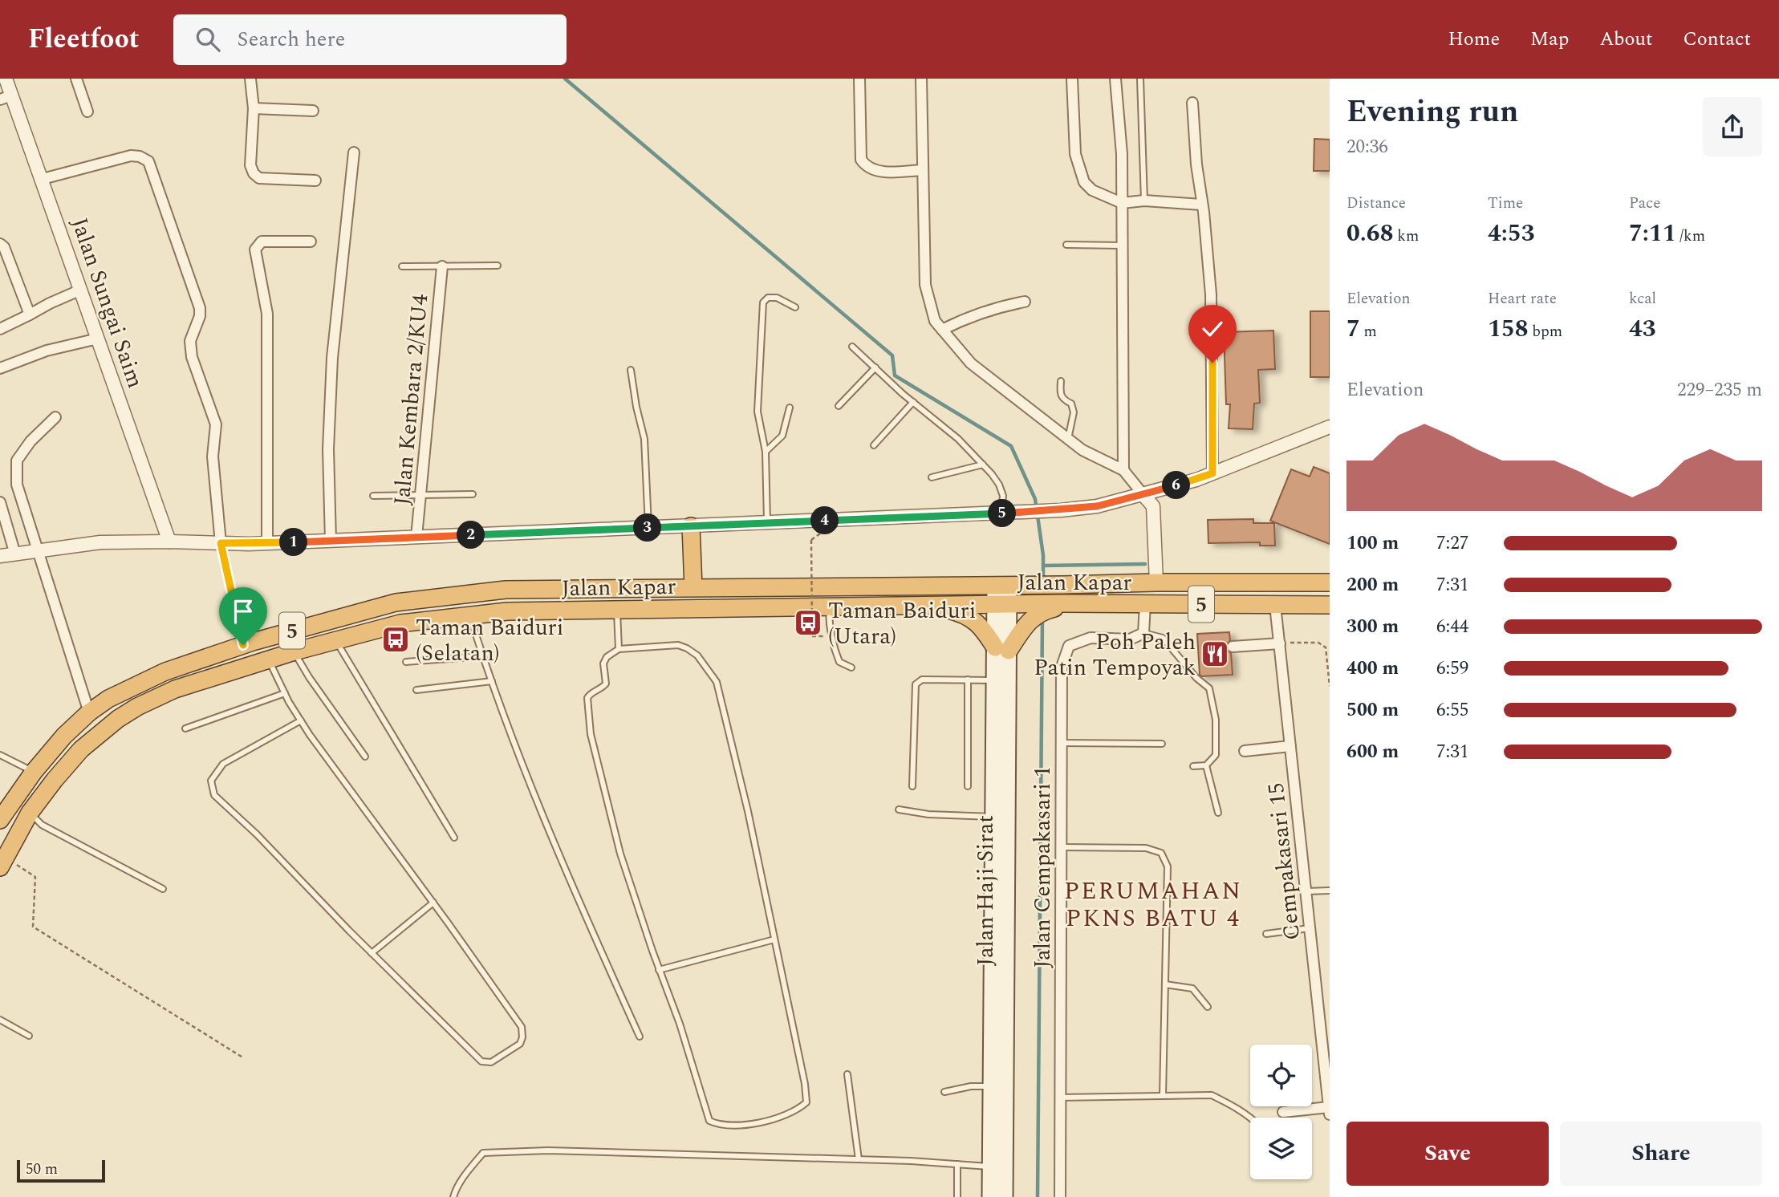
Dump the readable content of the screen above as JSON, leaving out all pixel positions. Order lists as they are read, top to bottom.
{
  "streets": {
    "highway": ["Jalan Kapar", "5"],
    "main road": ["Jalan Haji Sirat"],
    "street": [
      "Jalan Sungai Saim",
      "Jalan Kembara 2/KU4",
      "Cempakasari 15",
      "Jalan Cempakasari 1"
    ]
  },
  "crossings": [
    ["Jalan Kapar", "Cempakasari 15"],
    ["Jalan Kapar", "Jalan Haji Sirat"]
  ],
  "districts": ["PERUMAHAN PKNS BATU 4"],
  "places": {
    "bus stop": ["Taman Baiduri (Utara)", "Taman Baiduri (Selatan)"],
    "restaurant": ["Poh Paleh Patin Tempoyak"]
  },
  "scale_bar": "50 m",
  "page": {
    "header": "Fleetfoot",
    "search": "Search here",
    "nav": [
      "Home",
      "Map",
      "About",
      "Contact"
    ],
    "heading": ["Evening run", "20:36"],
    "stats": [
      ["Distance", "0.68 km"],
      ["Time", "4:53"],
      ["Pace", "7:11 /km"],
      ["Elevation", "7 m"],
      ["Heart rate", "158 bpm"],
      ["kcal", "43"]
    ],
    "chart": ["Elevation", "229–235 m"],
    "pins": [
      "6",
      "5",
      "4",
      "3",
      "2",
      "1"
    ],
    "list": [
      {
        "name": "100 m",
        "note": "7:27"
      },
      {
        "name": "200 m",
        "note": "7:31"
      },
      {
        "name": "300 m",
        "note": "6:44"
      },
      {
        "name": "400 m",
        "note": "6:59"
      },
      {
        "name": "500 m",
        "note": "6:55"
      },
      {
        "name": "600 m",
        "note": "7:31"
      }
    ],
    "buttons": ["Save", "Share"],
    "scale": "50 m"
  }
}
